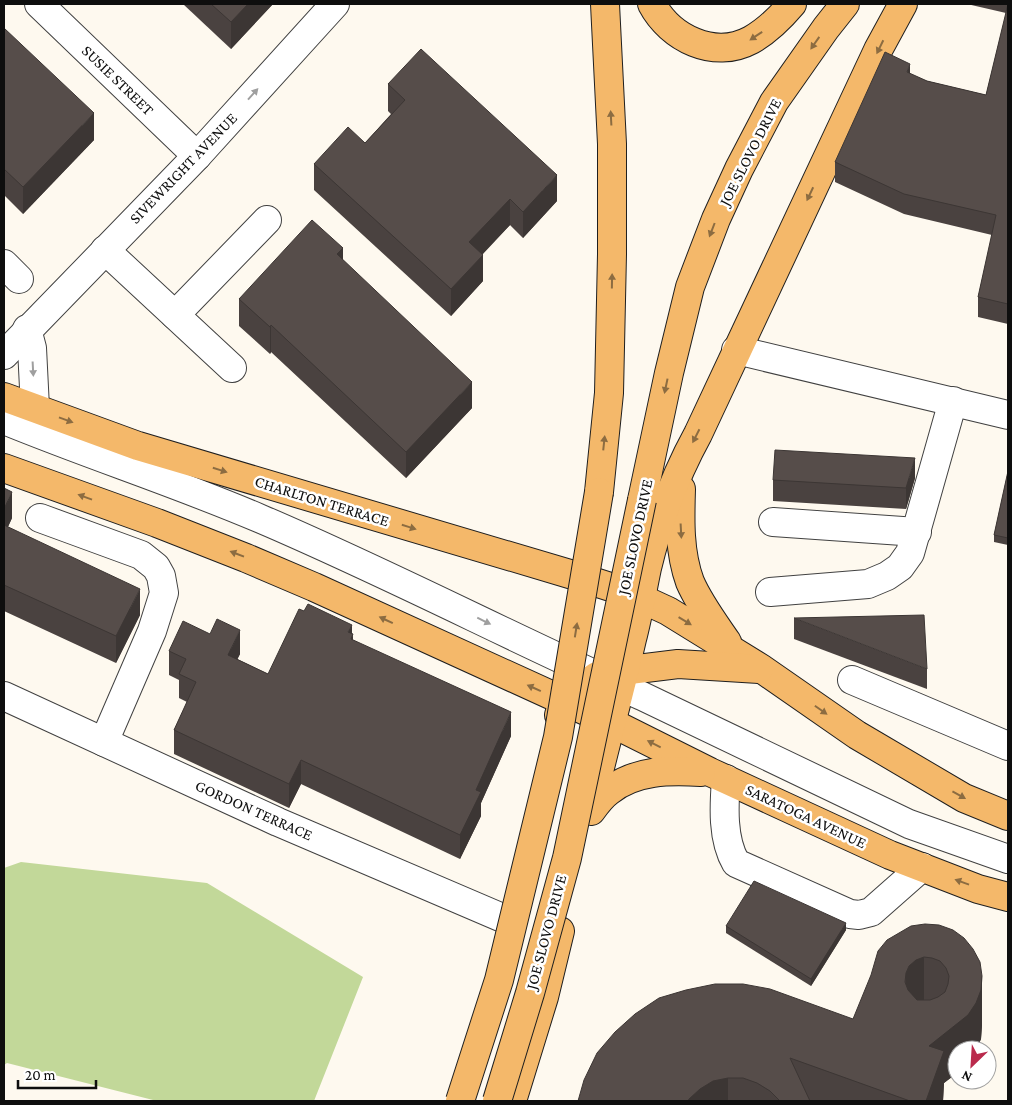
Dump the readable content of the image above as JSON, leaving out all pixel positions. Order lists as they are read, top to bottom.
{
  "streets": {
    "main road": ["JOE SLOVO DRIVE", "CHARLTON TERRACE", "SARATOGA AVENUE"],
    "street": ["SUSIE STREET", "SIVEWRIGHT AVENUE", "GORDON TERRACE"]
  },
  "crossings": [
    ["SUSIE STREET", "SIVEWRIGHT AVENUE"]
  ],
  "one_way": ["SIVEWRIGHT AVENUE"],
  "scale_bar": "20 m",
  "north": "bottom left"
}
